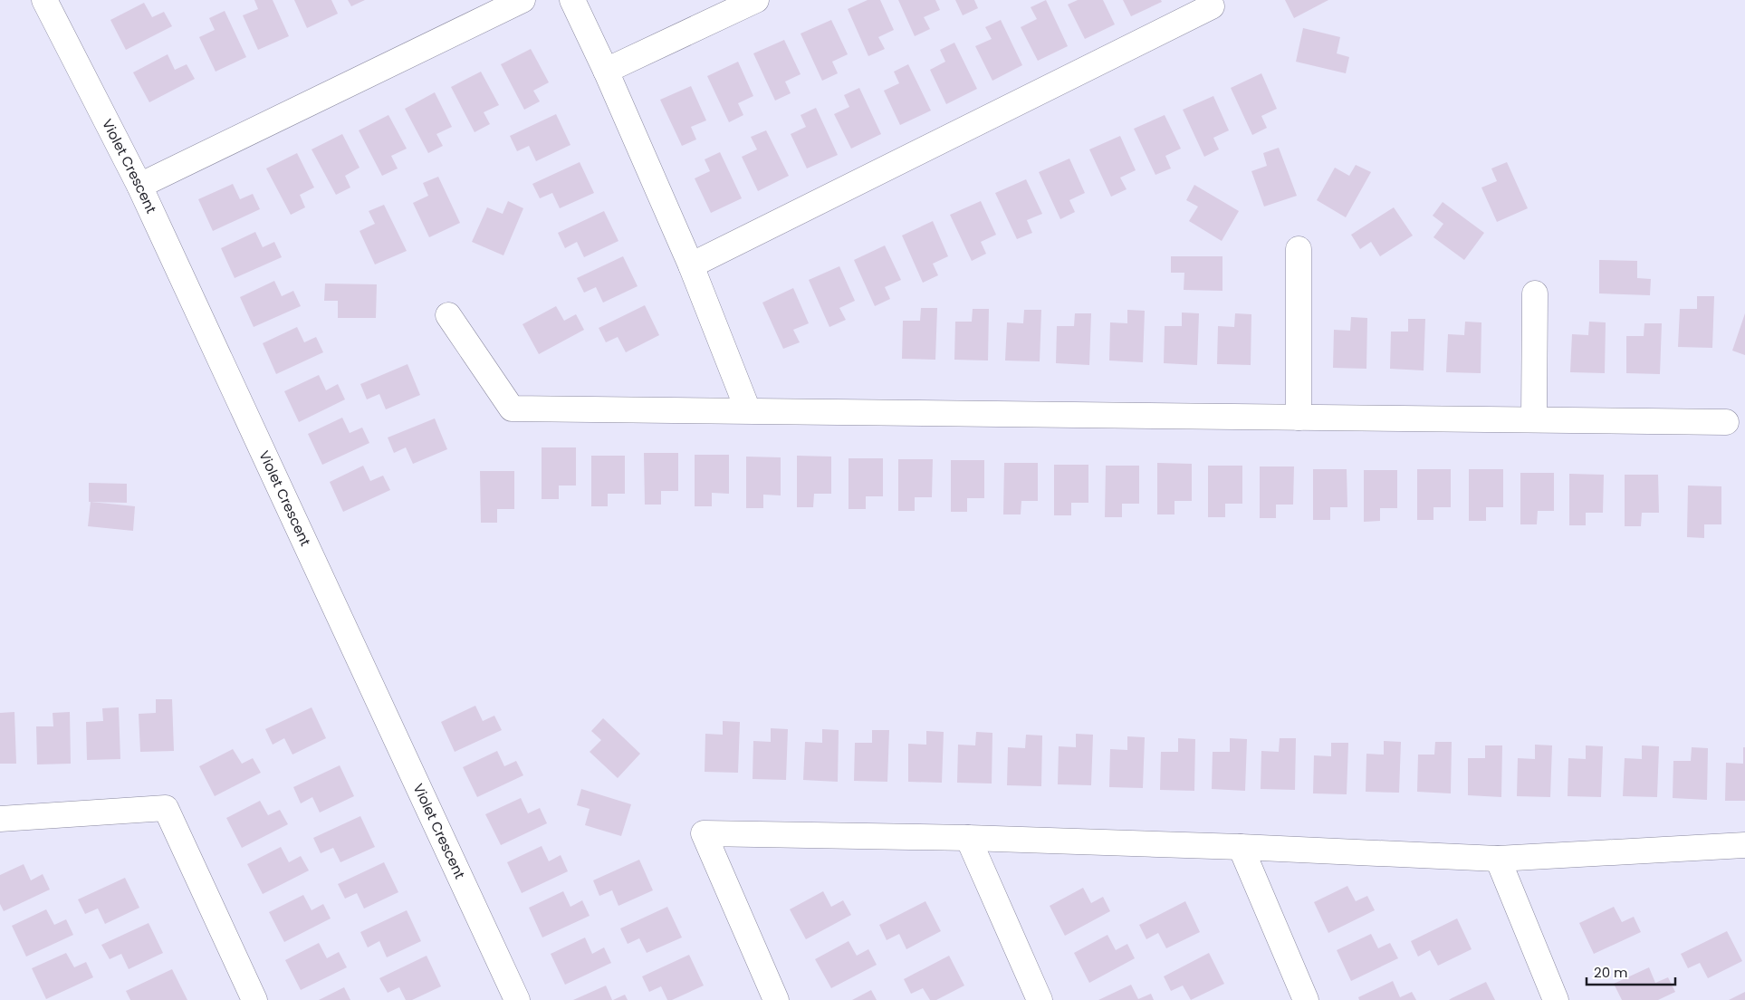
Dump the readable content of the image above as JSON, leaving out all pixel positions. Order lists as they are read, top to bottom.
{
  "streets": {
    "street": ["Violet Crescent"]
  },
  "scale_bar": "20 m"
}
